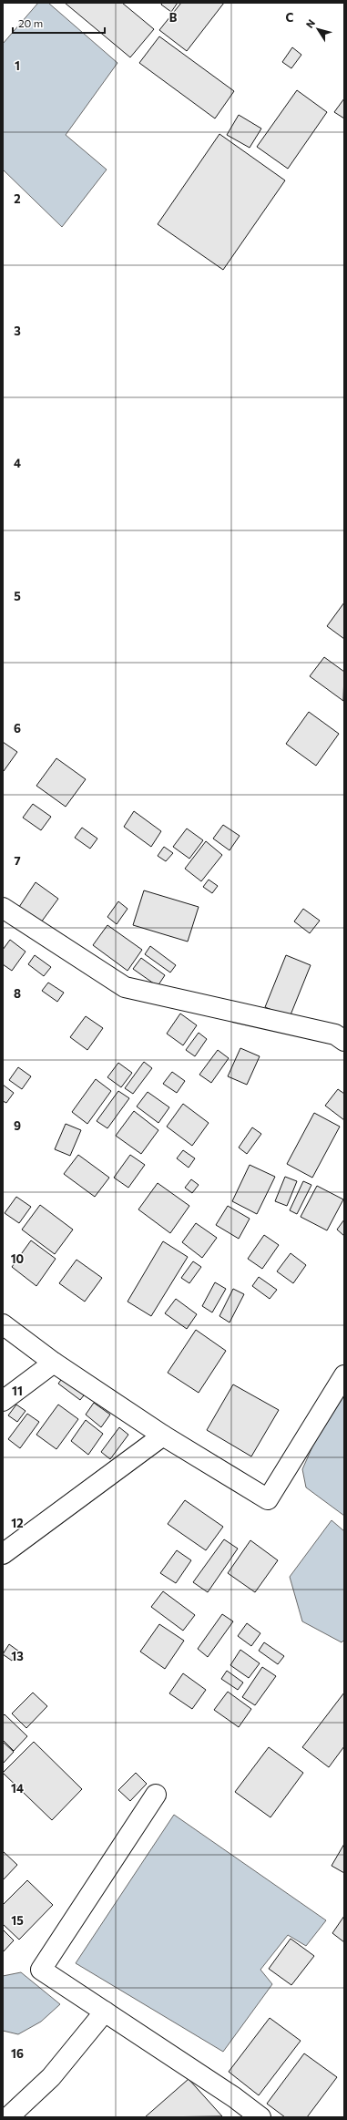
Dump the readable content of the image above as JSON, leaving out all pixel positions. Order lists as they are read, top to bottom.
{
  "scale_bar": "20 m",
  "north": "top left",
  "grid": {
    "columns": ["B", "C"],
    "rows": [
      "1",
      "2",
      "3",
      "4",
      "5",
      "6",
      "7",
      "8",
      "9",
      "10",
      "11",
      "12",
      "13",
      "14",
      "15",
      "16"
    ]
  }
}
